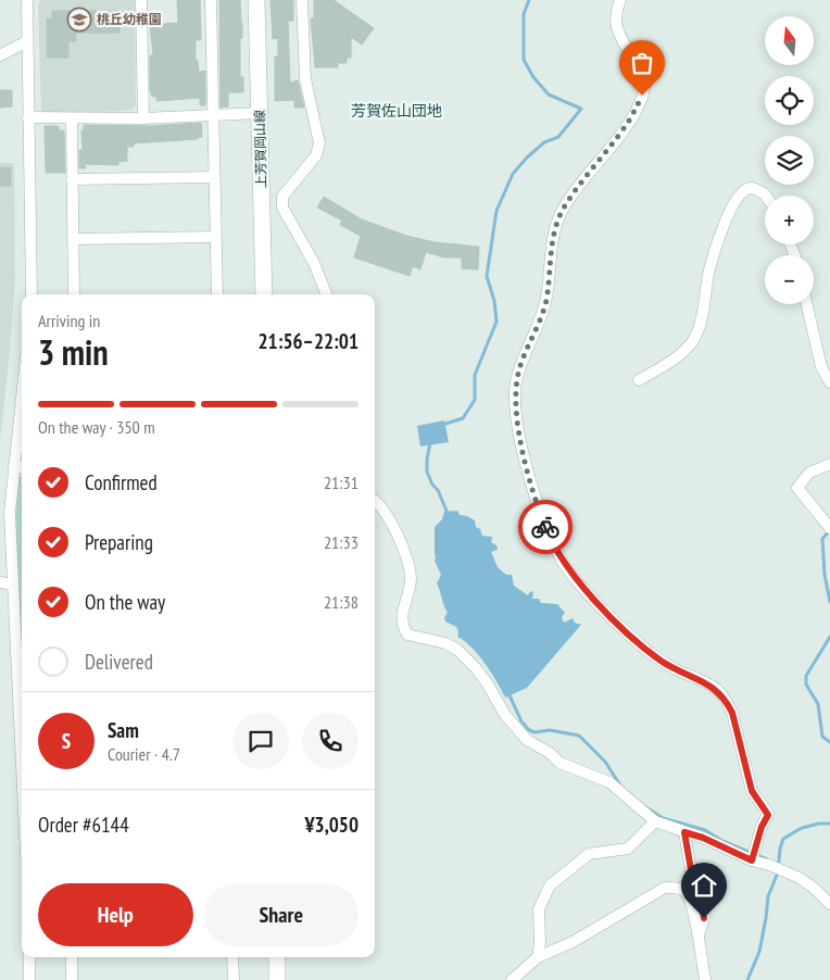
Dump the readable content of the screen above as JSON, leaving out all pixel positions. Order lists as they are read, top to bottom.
{
  "streets": {
    "main road": ["上芳賀岡山線"]
  },
  "districts": ["芳賀佐山団地"],
  "places": {
    "school or university": ["桃丘幼稚園"]
  },
  "north": "top",
  "page": {
    "map_buttons": ["+", "−"],
    "heading": ["3 min", "Arriving in", "21:56–22:01"],
    "panel": [
      "Sam",
      "Courier · 4.7",
      "Order #6144",
      "¥3,050"
    ],
    "bar": "On the way · 350 m",
    "list": [
      ["Confirmed", "21:31"],
      ["Preparing", "21:33"],
      ["On the way", "21:38"],
      "Delivered"
    ],
    "round": "S",
    "buttons": ["Help", "Share"]
  }
}
